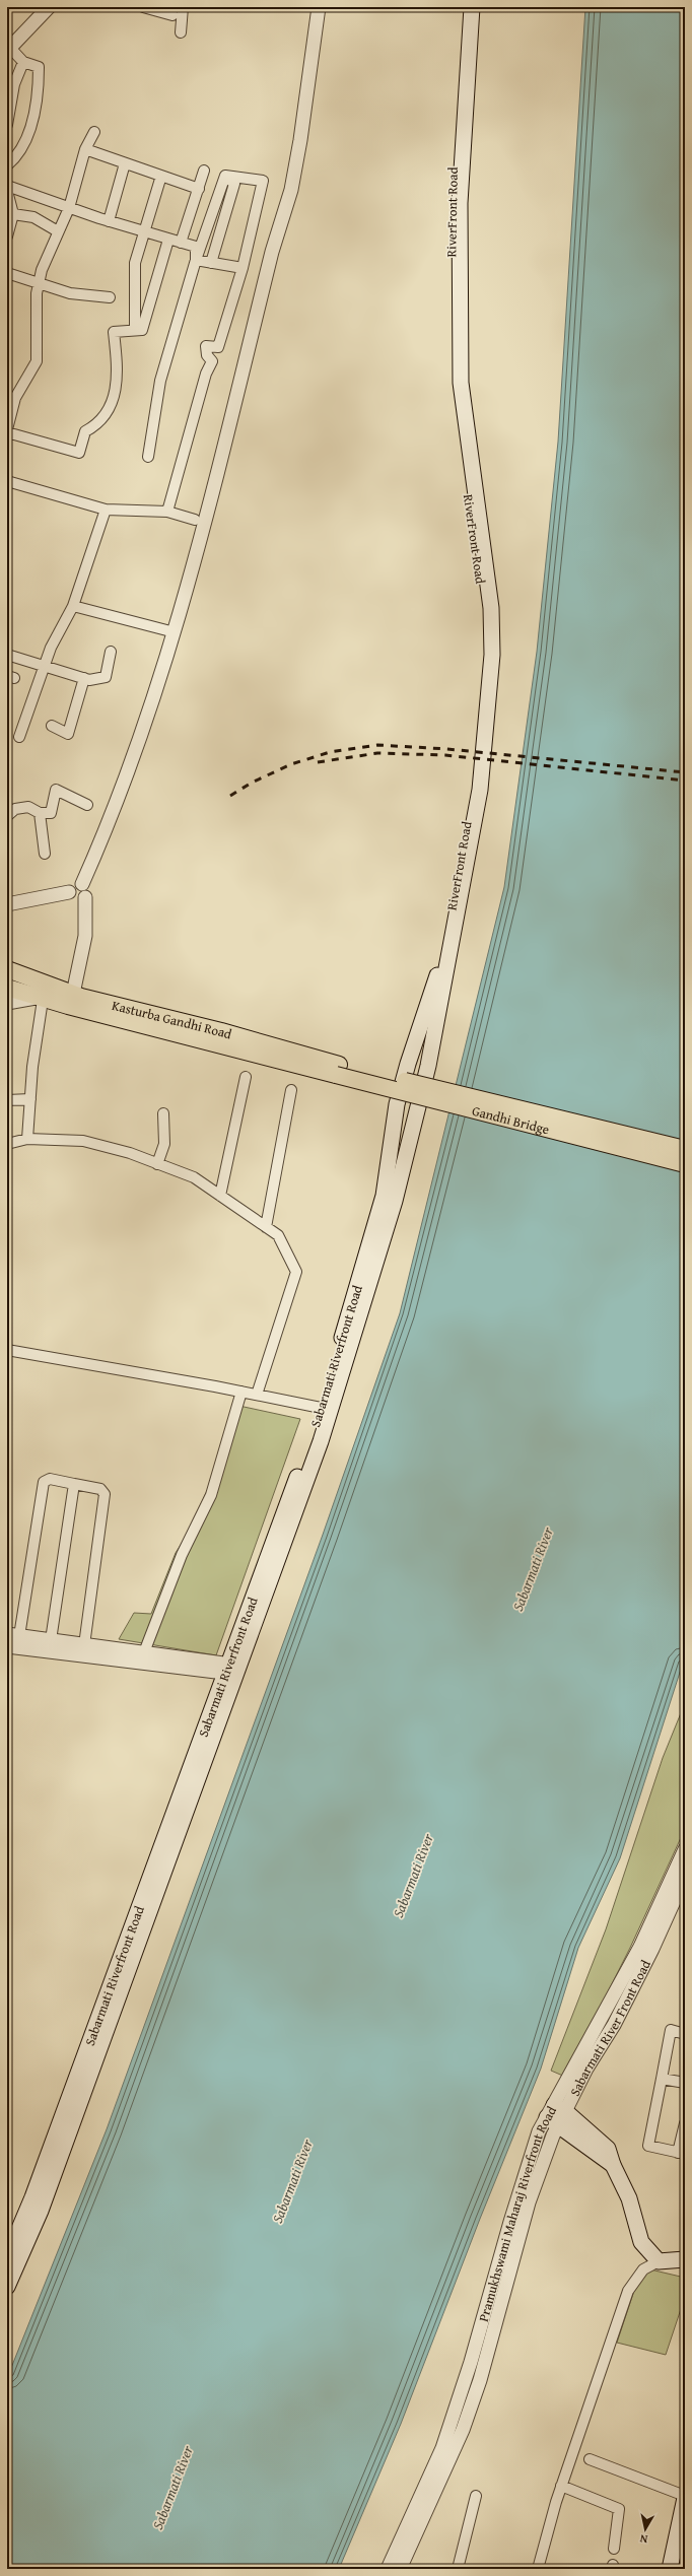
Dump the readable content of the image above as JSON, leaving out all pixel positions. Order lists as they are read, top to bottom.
{
  "streets": {
    "main road": [
      "RiverFront Road",
      "Kasturba Gandhi Road",
      "Gandhi Bridge",
      "Sabarmati Riverfront Road",
      "Sabarmati River Front Road"
    ],
    "street": ["Pramukhswami Maharaj Riverfront Road"]
  },
  "crossings": [
    ["RiverFront Road", "Sabarmati Riverfront Road"],
    ["Kasturba Gandhi Road", "Gandhi Bridge"],
    ["Sabarmati River Front Road", "Pramukhswami Maharaj Riverfront Road"]
  ],
  "water": ["Sabarmati River"],
  "north": "bottom"
}
